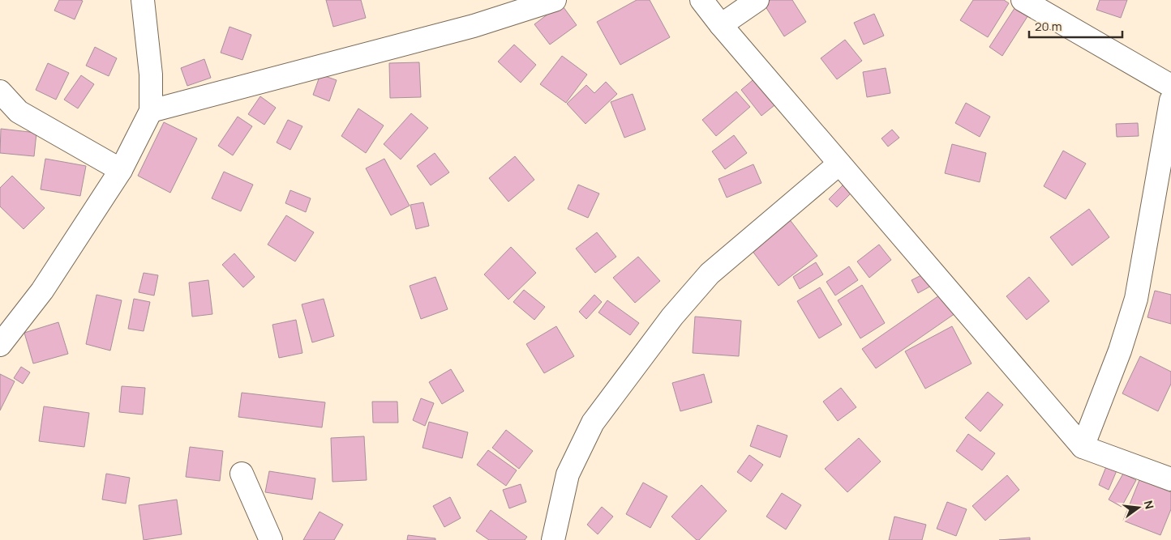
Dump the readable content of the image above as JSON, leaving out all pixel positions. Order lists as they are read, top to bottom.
{
  "scale_bar": "20 m",
  "north": "right"
}
